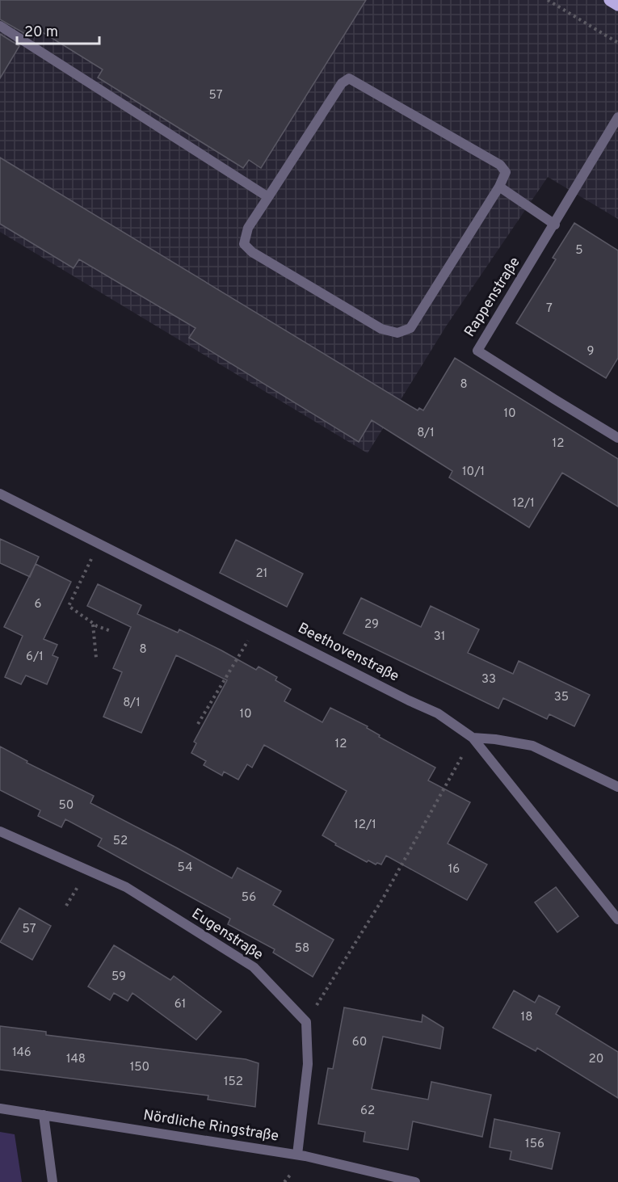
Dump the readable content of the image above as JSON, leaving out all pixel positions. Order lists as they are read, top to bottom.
{
  "streets": {
    "street": [
      "Rappenstraße",
      "Beethovenstraße",
      "Eugenstraße",
      "Nördliche Ringstraße"
    ]
  },
  "house_numbers": [
    "57",
    "5",
    "7",
    "9",
    "8",
    "10",
    "8/1",
    "12",
    "10/1",
    "12/1",
    "21",
    "6",
    "29",
    "31",
    "8",
    "6/1",
    "33",
    "35",
    "8/1",
    "10",
    "12",
    "50",
    "12/1",
    "52",
    "54",
    "16",
    "56",
    "57",
    "58",
    "59",
    "61",
    "18",
    "60",
    "146",
    "148",
    "20",
    "150",
    "152",
    "62",
    "156"
  ],
  "scale_bar": "20 m"
}
